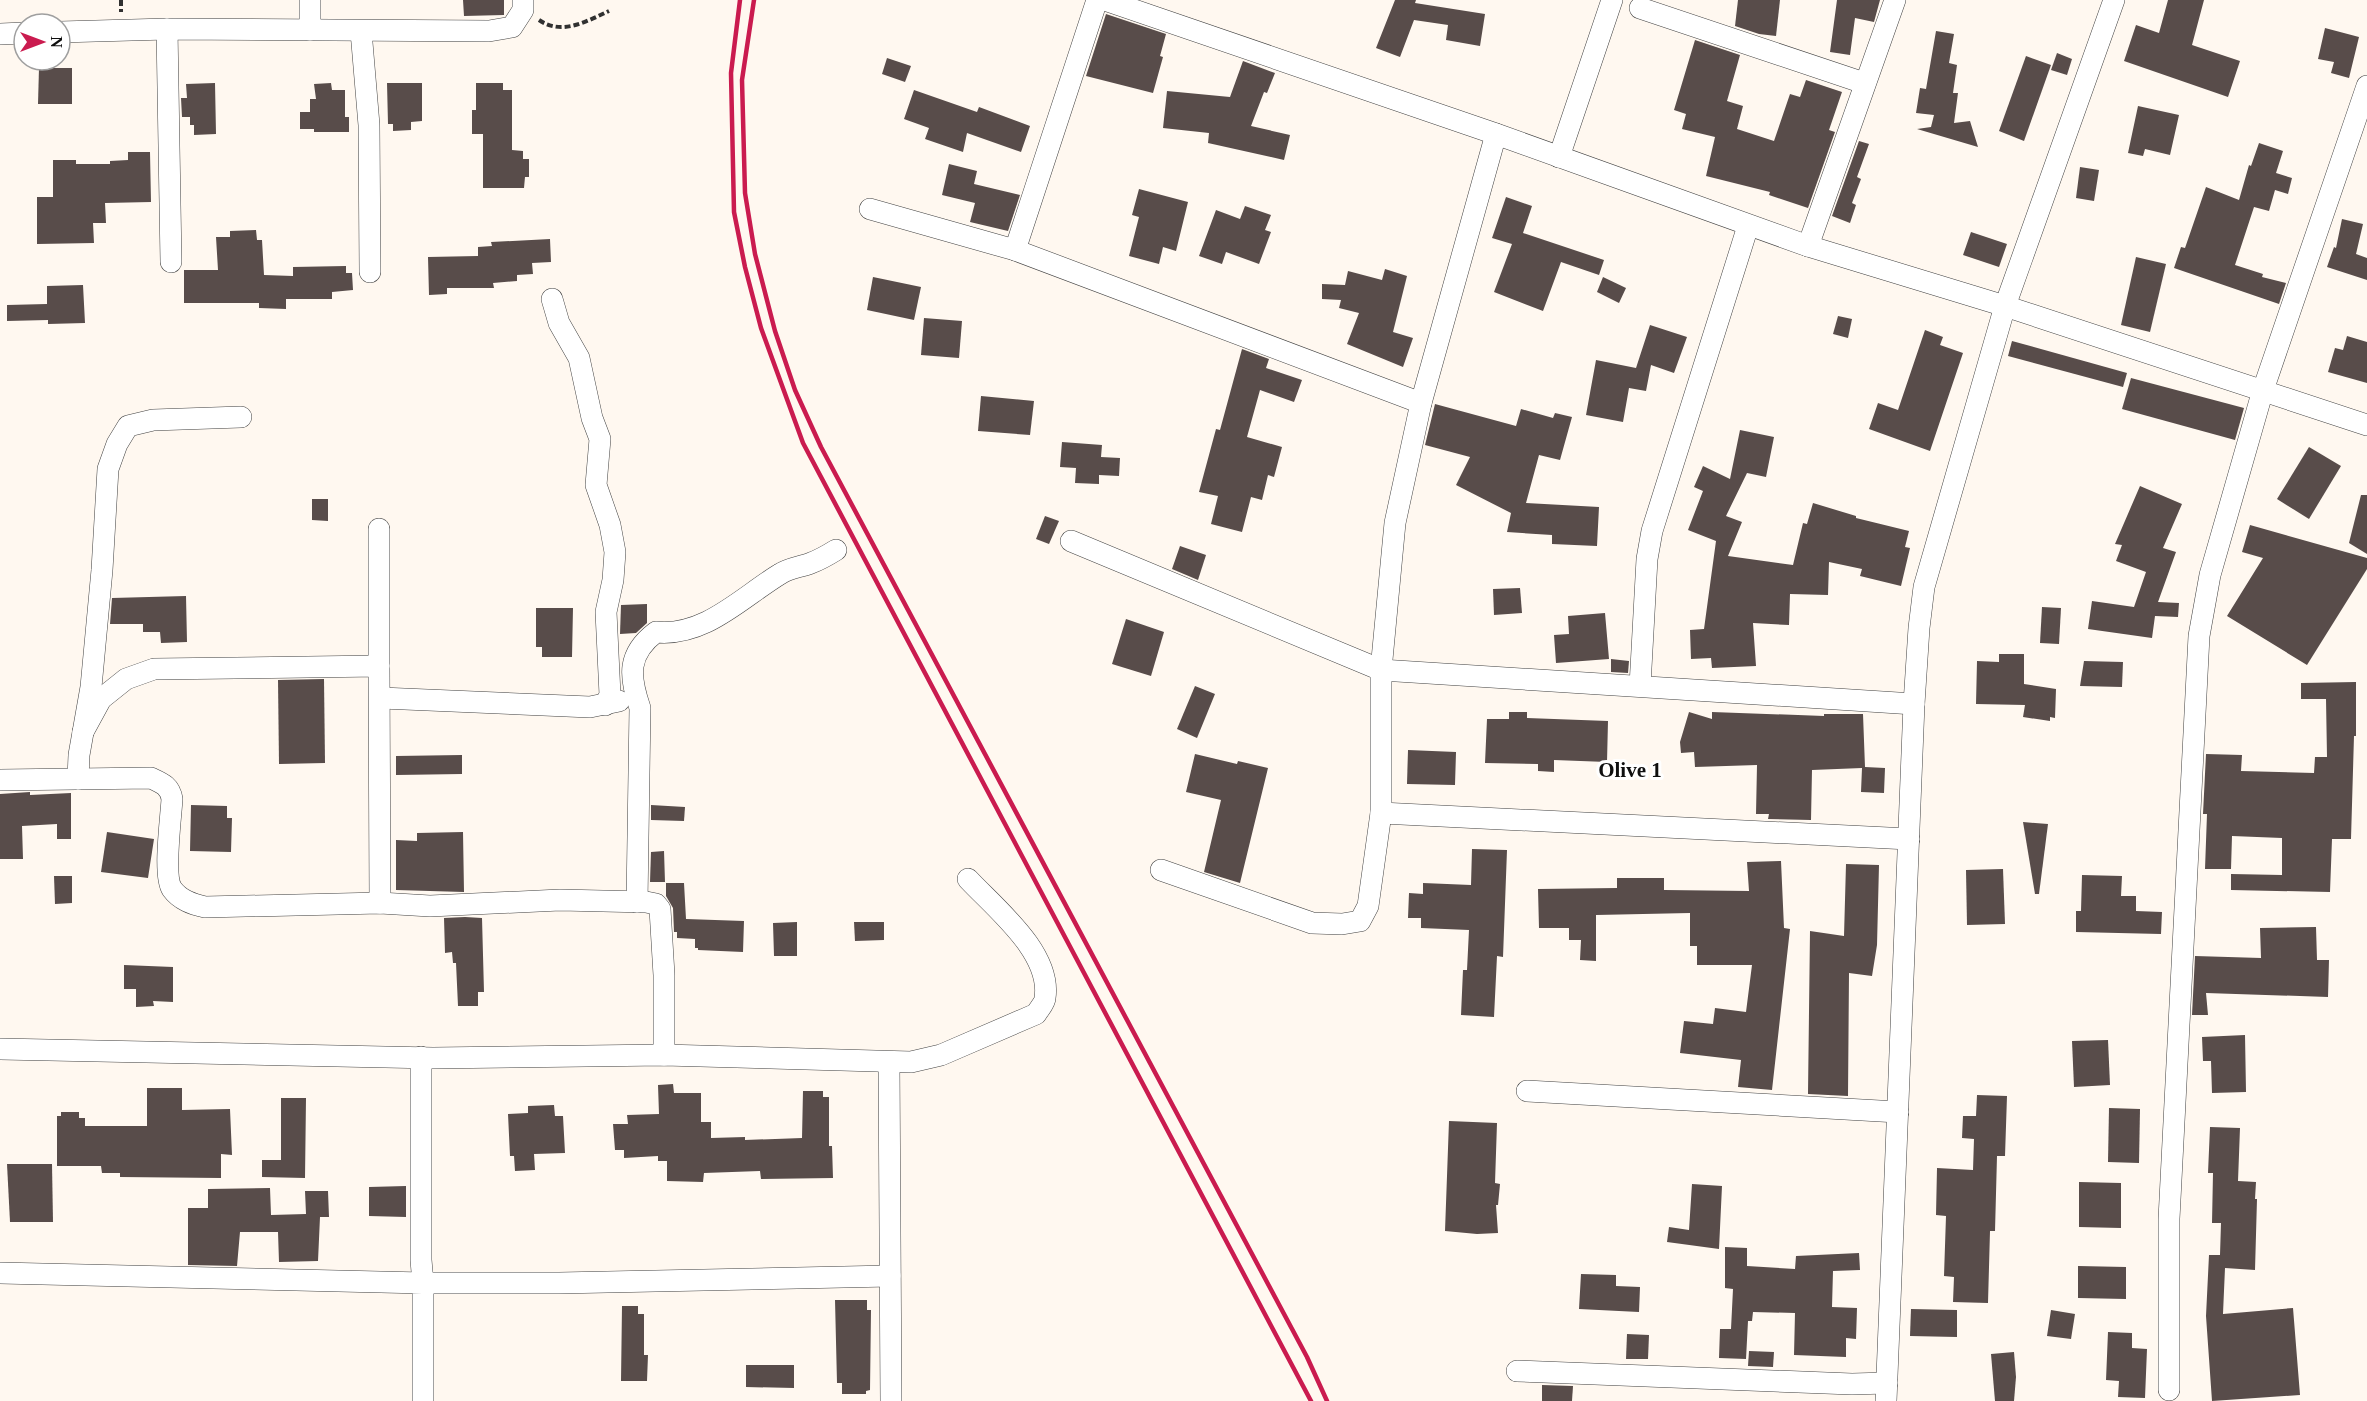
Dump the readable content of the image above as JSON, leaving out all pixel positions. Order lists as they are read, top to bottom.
{
  "districts": ["Olive 1"],
  "north": "right"
}
